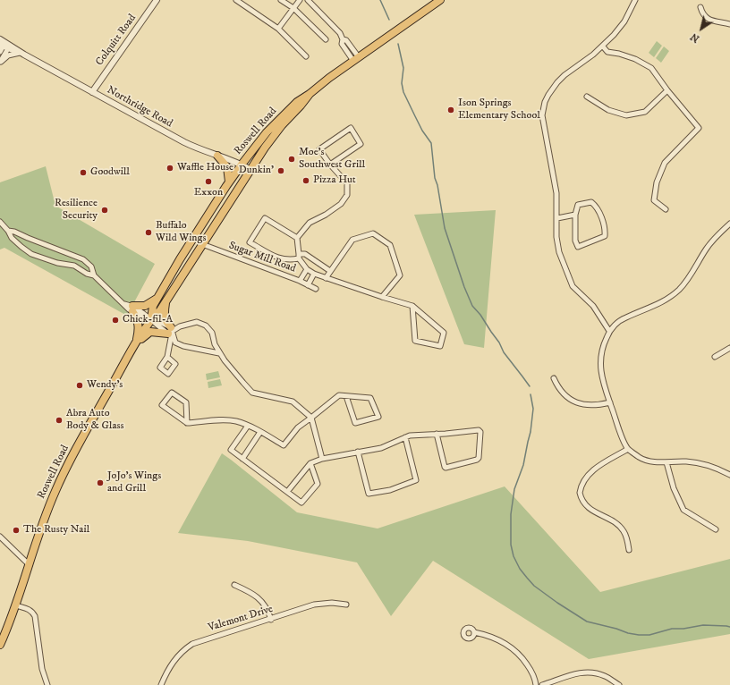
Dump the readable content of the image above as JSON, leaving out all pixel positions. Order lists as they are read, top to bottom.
{
  "streets": {
    "main road": ["Roswell Road"],
    "street": [
      "Colquitt Road",
      "Northridge Road",
      "Sugar Mill Road",
      "Valemont Drive"
    ]
  },
  "crossings": [
    ["Colquitt Road", "Northridge Road"],
    ["Northridge Road", "Roswell Road"],
    ["Roswell Road", "Sugar Mill Road"]
  ],
  "places": [
    "Ison Springs Elementary School",
    "Moe's Southwest Grill",
    "Waffle House",
    "Dunkin'",
    "Goodwill",
    "Pizza Hut",
    "Exxon",
    "Resilience Security",
    "Buffalo Wild Wings",
    "Chick-fil-A",
    "Wendy's",
    "Abra Auto Body & Glass",
    "JoJo's Wings and Grill",
    "The Rusty Nail"
  ],
  "north": "bottom left"
}
